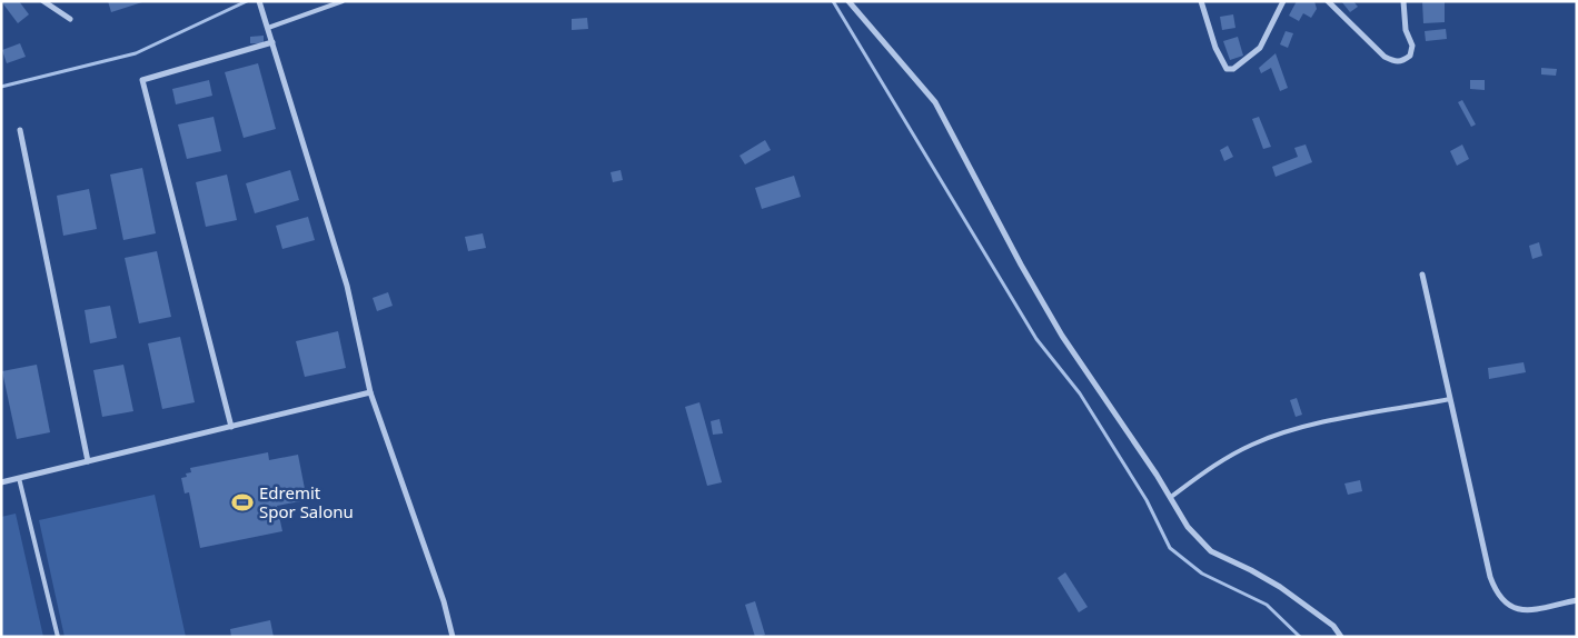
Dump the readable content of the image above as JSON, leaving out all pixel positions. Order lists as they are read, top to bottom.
{
  "places": {
    "sports": ["Edremit Spor Salonu"]
  }
}
